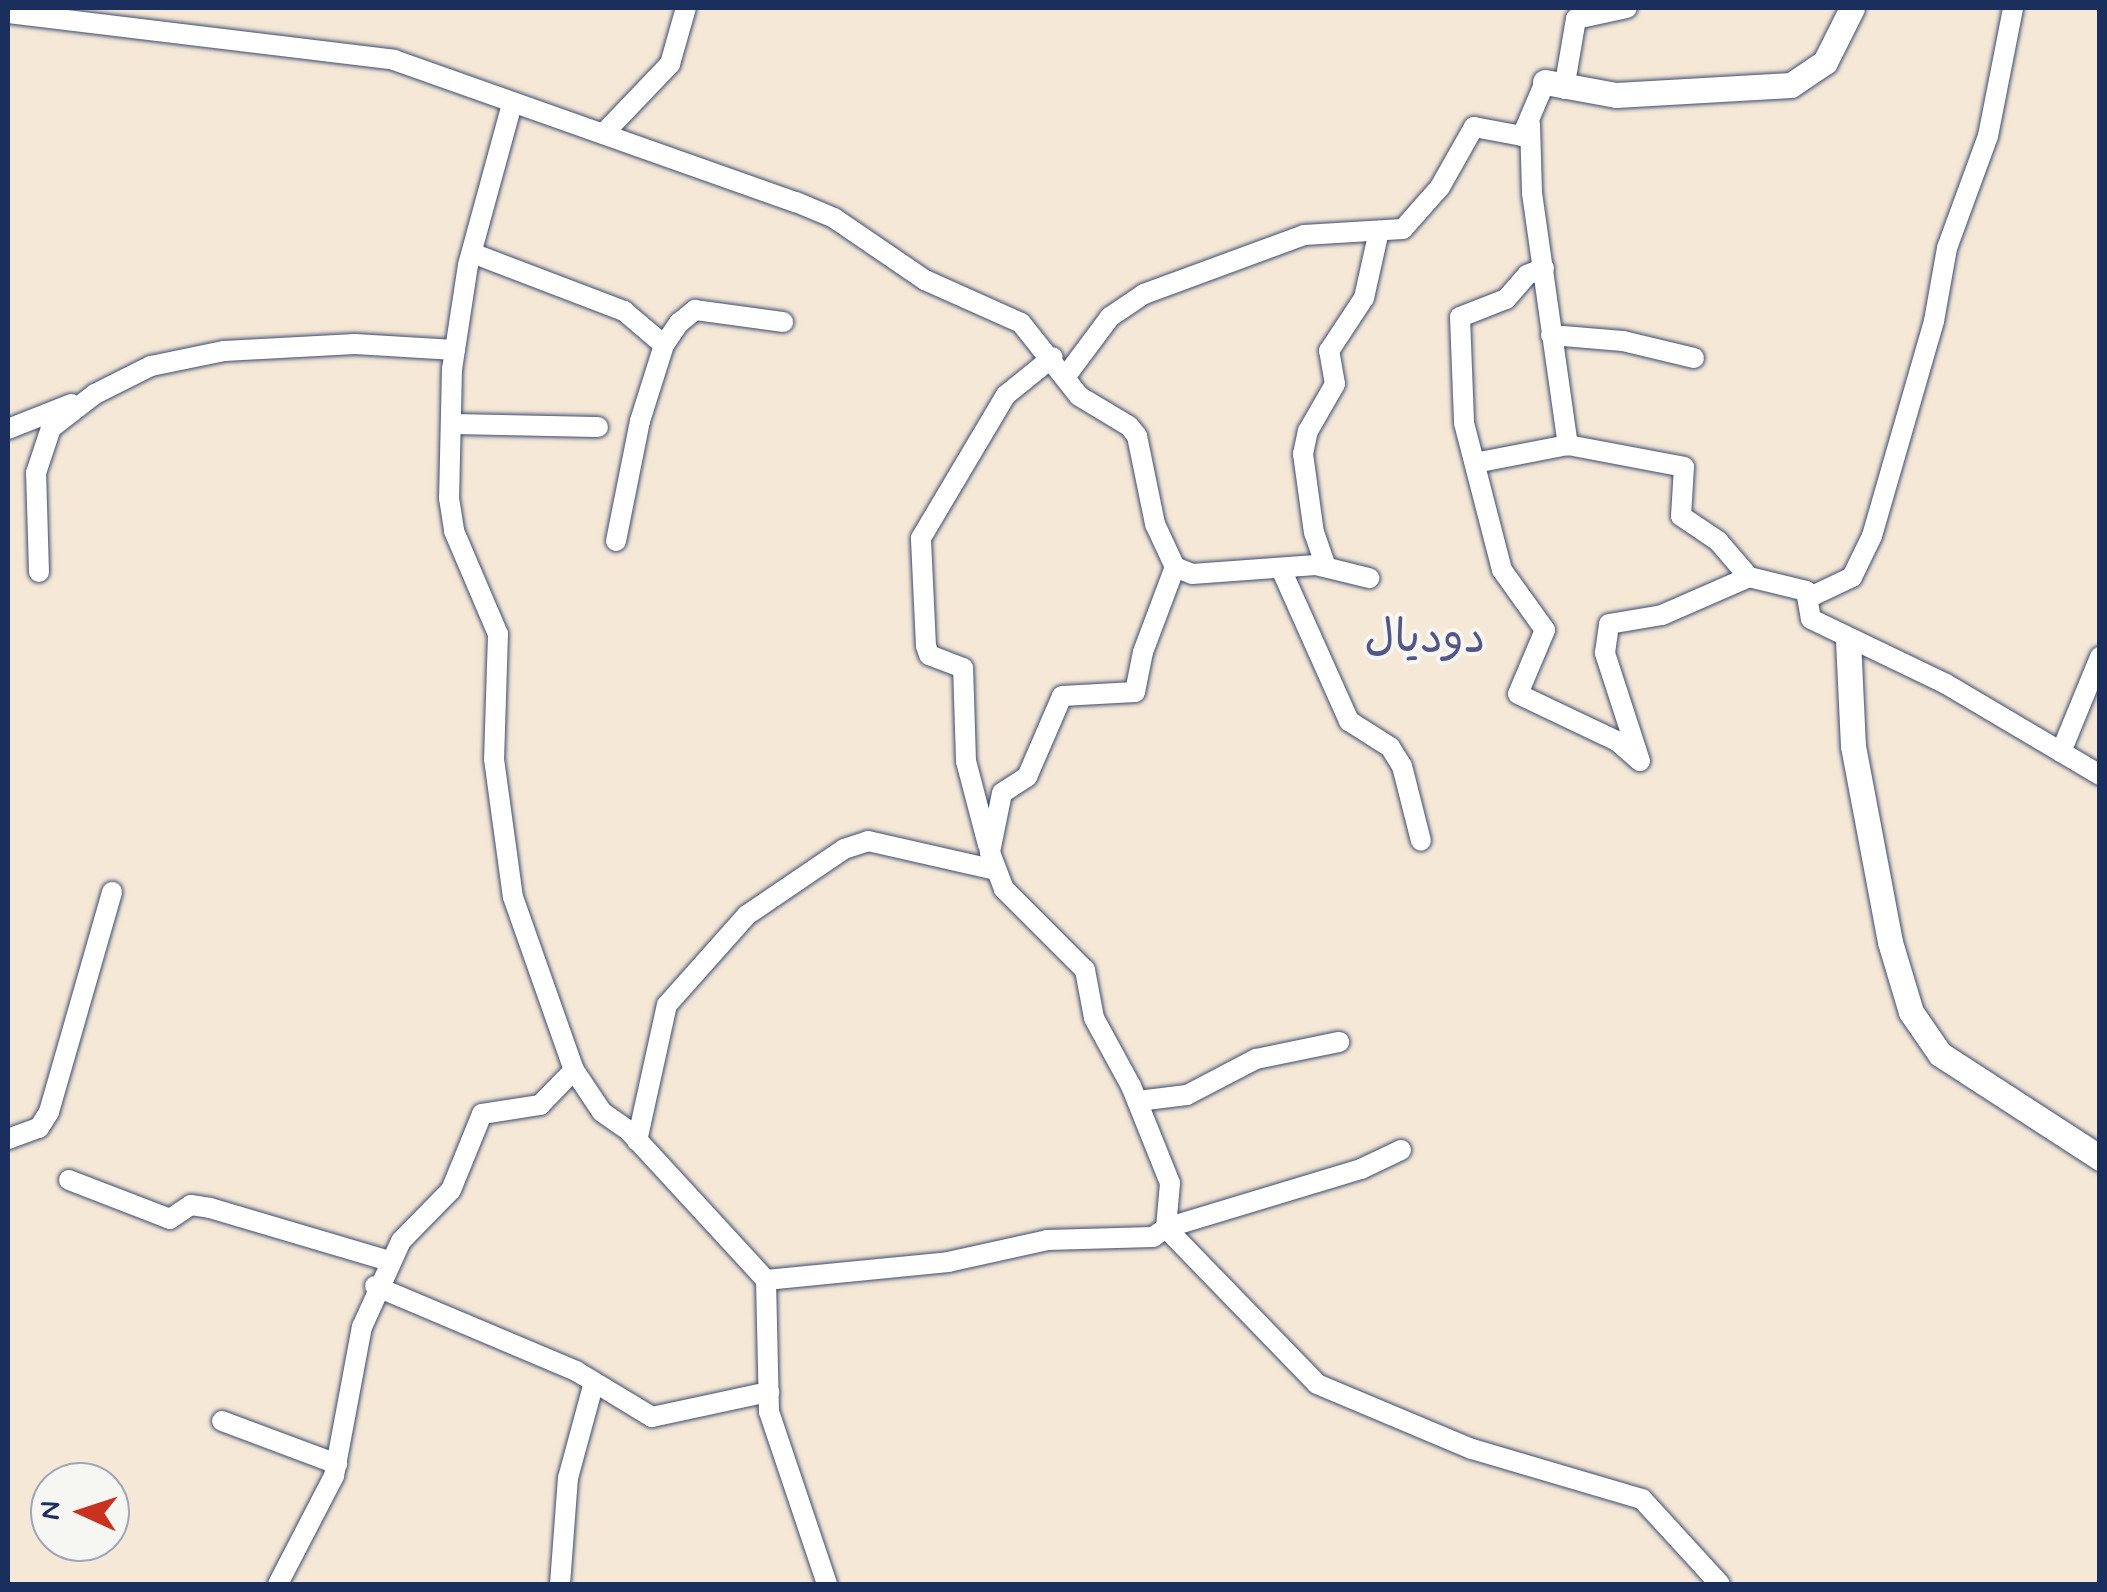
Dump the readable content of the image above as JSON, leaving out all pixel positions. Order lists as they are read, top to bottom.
{
  "districts": ["دودیال"],
  "north": "left"
}
